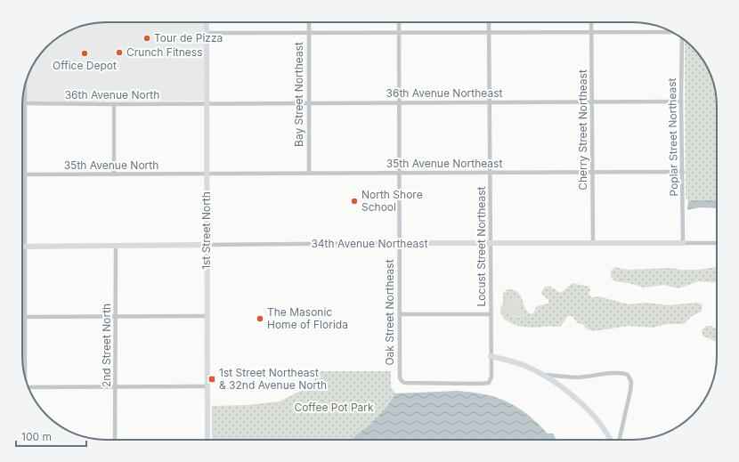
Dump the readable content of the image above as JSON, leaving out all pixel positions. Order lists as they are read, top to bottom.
{
  "streets": {
    "street": [
      "36th Avenue Northeast",
      "Bay Street Northeast",
      "36th Avenue North",
      "Cherry Street Northeast",
      "Poplar Street Northeast",
      "35th Avenue Northeast",
      "35th Avenue North",
      "1st Street North",
      "34th Avenue Northeast",
      "Locust Street Northeast",
      "Oak Street Northeast",
      "2nd Street North"
    ]
  },
  "crossings": [
    ["36th Avenue Northeast", "Bay Street Northeast"],
    ["36th Avenue Northeast", "36th Avenue North"],
    ["36th Avenue Northeast", "Cherry Street Northeast"],
    ["36th Avenue Northeast", "Poplar Street Northeast"],
    ["36th Avenue Northeast", "1st Street North"],
    ["36th Avenue Northeast", "Locust Street Northeast"],
    ["36th Avenue Northeast", "Oak Street Northeast"],
    ["Bay Street Northeast", "35th Avenue Northeast"],
    ["36th Avenue North", "1st Street North"],
    ["Cherry Street Northeast", "35th Avenue Northeast"],
    ["Cherry Street Northeast", "34th Avenue Northeast"],
    ["Poplar Street Northeast", "35th Avenue Northeast"],
    ["Poplar Street Northeast", "34th Avenue Northeast"],
    ["35th Avenue Northeast", "35th Avenue North"],
    ["35th Avenue Northeast", "1st Street North"],
    ["35th Avenue Northeast", "Locust Street Northeast"],
    ["35th Avenue Northeast", "Oak Street Northeast"],
    ["35th Avenue North", "1st Street North"],
    ["1st Street North", "34th Avenue Northeast"],
    ["34th Avenue Northeast", "Locust Street Northeast"],
    ["34th Avenue Northeast", "Oak Street Northeast"],
    ["34th Avenue Northeast", "2nd Street North"],
    ["Locust Street Northeast", "Oak Street Northeast"]
  ],
  "parks": ["Coffee Pot Park"],
  "places": {
    "other": [
      "Tour de Pizza",
      "Crunch Fitness",
      "Office Depot",
      "North Shore School",
      "The Masonic Home of Florida"
    ],
    "transit": ["1st Street Northeast & 32nd Avenue North"]
  },
  "scale_bar": "100 m"
}
